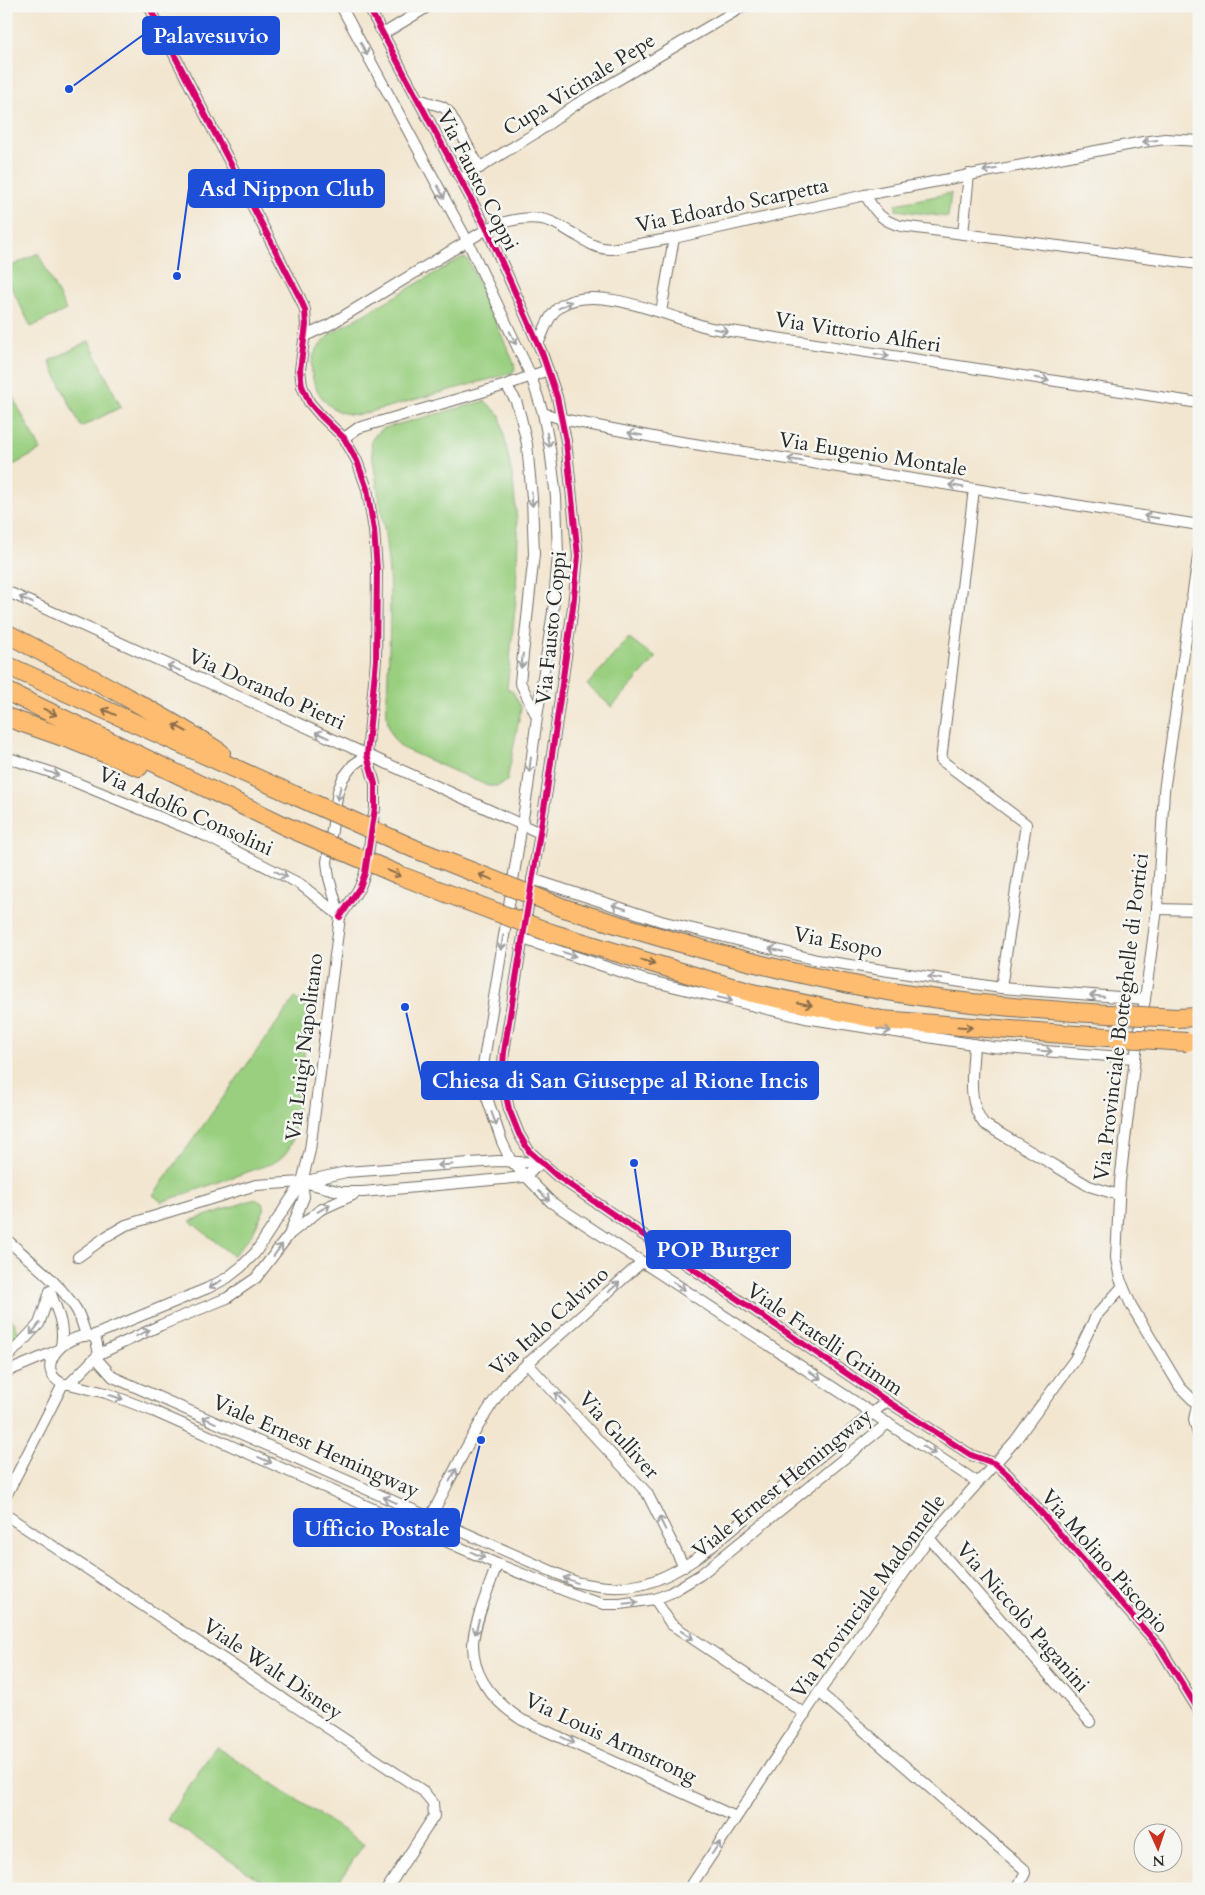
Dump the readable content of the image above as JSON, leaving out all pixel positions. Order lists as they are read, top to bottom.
{
  "streets": {
    "street": [
      "Cupa Vicinale Pepe",
      "Via Fausto Coppi",
      "Via Edoardo Scarpetta",
      "Via Vittorio Alfieri",
      "Via Eugenio Montale",
      "Via Dorando Pietri",
      "Via Adolfo Consolini",
      "Via Esopo",
      "Via Provinciale Botteghelle di Portici",
      "Via Luigi Napolitano",
      "Via Italo Calvino",
      "Viale Fratelli Grimm",
      "Via Gulliver",
      "Viale Ernest Hemingway",
      "Via Molino Piscopio",
      "Via Provinciale Madonnelle",
      "Via Niccolò Paganini",
      "Viale Walt Disney",
      "Via Louis Armstrong"
    ]
  },
  "crossings": [
    ["Cupa Vicinale Pepe", "Via Fausto Coppi"],
    ["Via Fausto Coppi", "Via Edoardo Scarpetta"],
    ["Via Fausto Coppi", "Via Vittorio Alfieri"],
    ["Via Fausto Coppi", "Via Eugenio Montale"],
    ["Via Fausto Coppi", "Via Dorando Pietri"],
    ["Via Fausto Coppi", "Via Esopo"],
    ["Via Fausto Coppi", "Viale Fratelli Grimm"],
    ["Via Edoardo Scarpetta", "Via Luigi Napolitano"],
    ["Via Dorando Pietri", "Via Luigi Napolitano"],
    ["Via Adolfo Consolini", "Via Luigi Napolitano"],
    ["Via Esopo", "Via Provinciale Botteghelle di Portici"],
    ["Via Provinciale Botteghelle di Portici", "Via Provinciale Madonnelle"],
    ["Via Italo Calvino", "Viale Fratelli Grimm"],
    ["Via Italo Calvino", "Via Gulliver"],
    ["Via Italo Calvino", "Viale Ernest Hemingway"],
    ["Viale Fratelli Grimm", "Viale Ernest Hemingway"],
    ["Viale Fratelli Grimm", "Via Molino Piscopio"],
    ["Viale Fratelli Grimm", "Via Provinciale Madonnelle"],
    ["Via Gulliver", "Viale Ernest Hemingway"],
    ["Viale Ernest Hemingway", "Via Louis Armstrong"],
    ["Via Molino Piscopio", "Via Provinciale Madonnelle"],
    ["Via Provinciale Madonnelle", "Via Niccolò Paganini"],
    ["Via Provinciale Madonnelle", "Via Louis Armstrong"]
  ],
  "one_way": [
    "Via Vittorio Alfieri",
    "Via Eugenio Montale",
    "Via Dorando Pietri",
    "Via Adolfo Consolini",
    "Via Italo Calvino",
    "Via Gulliver",
    "Via Louis Armstrong"
  ],
  "places": [
    "Palavesuvio",
    "Asd Nippon Club",
    "Chiesa di San Giuseppe al Rione Incis",
    "POP Burger",
    "Ufficio Postale"
  ],
  "north": "bottom"
}
